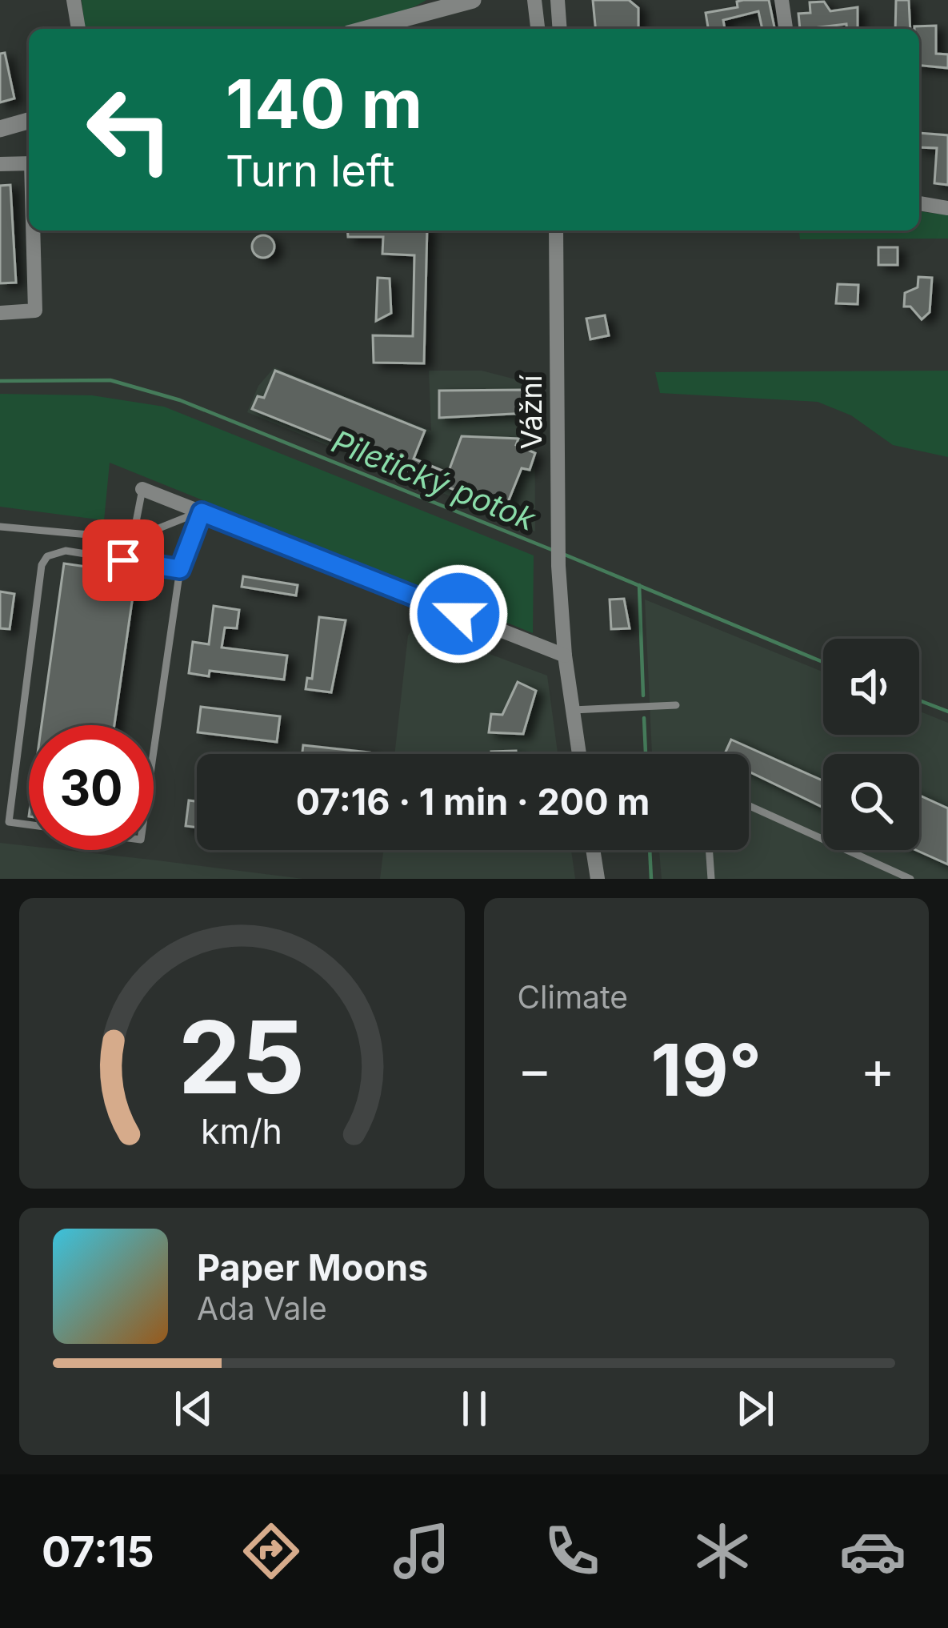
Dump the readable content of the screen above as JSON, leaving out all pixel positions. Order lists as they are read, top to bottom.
{
  "streets": {
    "street": ["Vážní"]
  },
  "water": ["Piletický potok"],
  "page": {
    "turn": ["140 m", "Turn left"],
    "limit": "30",
    "trip": "07:16 · 1 min · 200 m",
    "tile": "Climate",
    "heat": ["−", "19°", "+"],
    "song": ["Paper Moons", "Ada Vale"],
    "tabs": "07:15",
    "gauge": ["25", "km/h"]
  }
}
